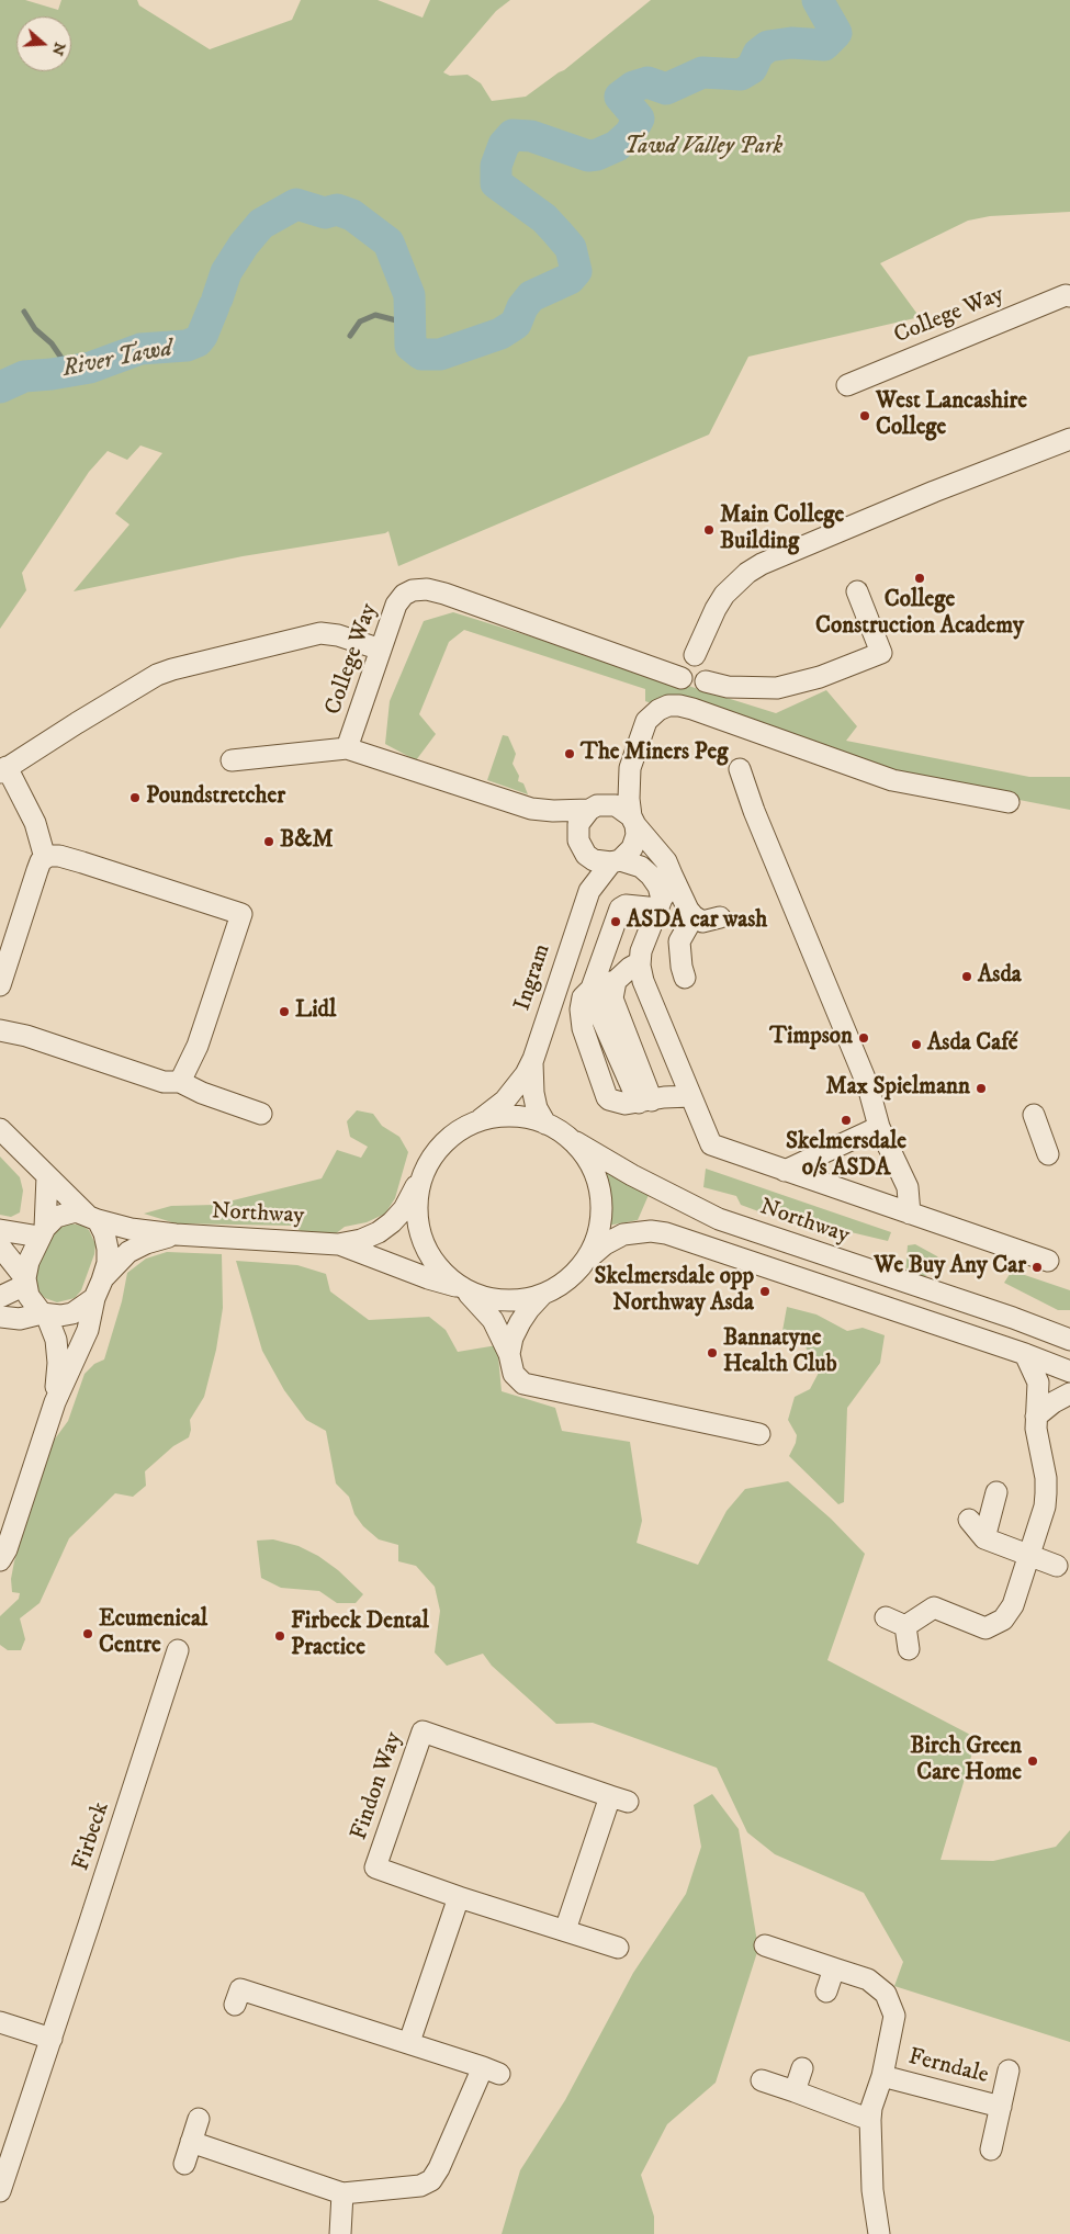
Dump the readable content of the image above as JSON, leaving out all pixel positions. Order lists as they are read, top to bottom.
{
  "streets": {
    "street": [
      "College Way",
      "Ingram",
      "Northway",
      "Findon Way",
      "Firbeck",
      "Ferndale"
    ]
  },
  "crossings": [
    ["College Way", "Ingram"],
    ["Ingram", "Northway"]
  ],
  "water": ["River Tawd"],
  "parks": ["Tawd Valley Park"],
  "places": [
    "West Lancashire College",
    "Main College Building",
    "College Construction Academy",
    "The Miners Peg",
    "Poundstretcher",
    "B&M",
    "ASDA car wash",
    "Asda",
    "Lidl",
    "Timpson",
    "Asda Café",
    "Max Spielmann",
    "Skelmersdale o/s ASDA",
    "We Buy Any Car",
    "Skelmersdale opp Northway Asda",
    "Bannatyne Health Club",
    "Ecumenical Centre",
    "Firbeck Dental Practice",
    "Birch Green Care Home"
  ],
  "north": "right"
}
